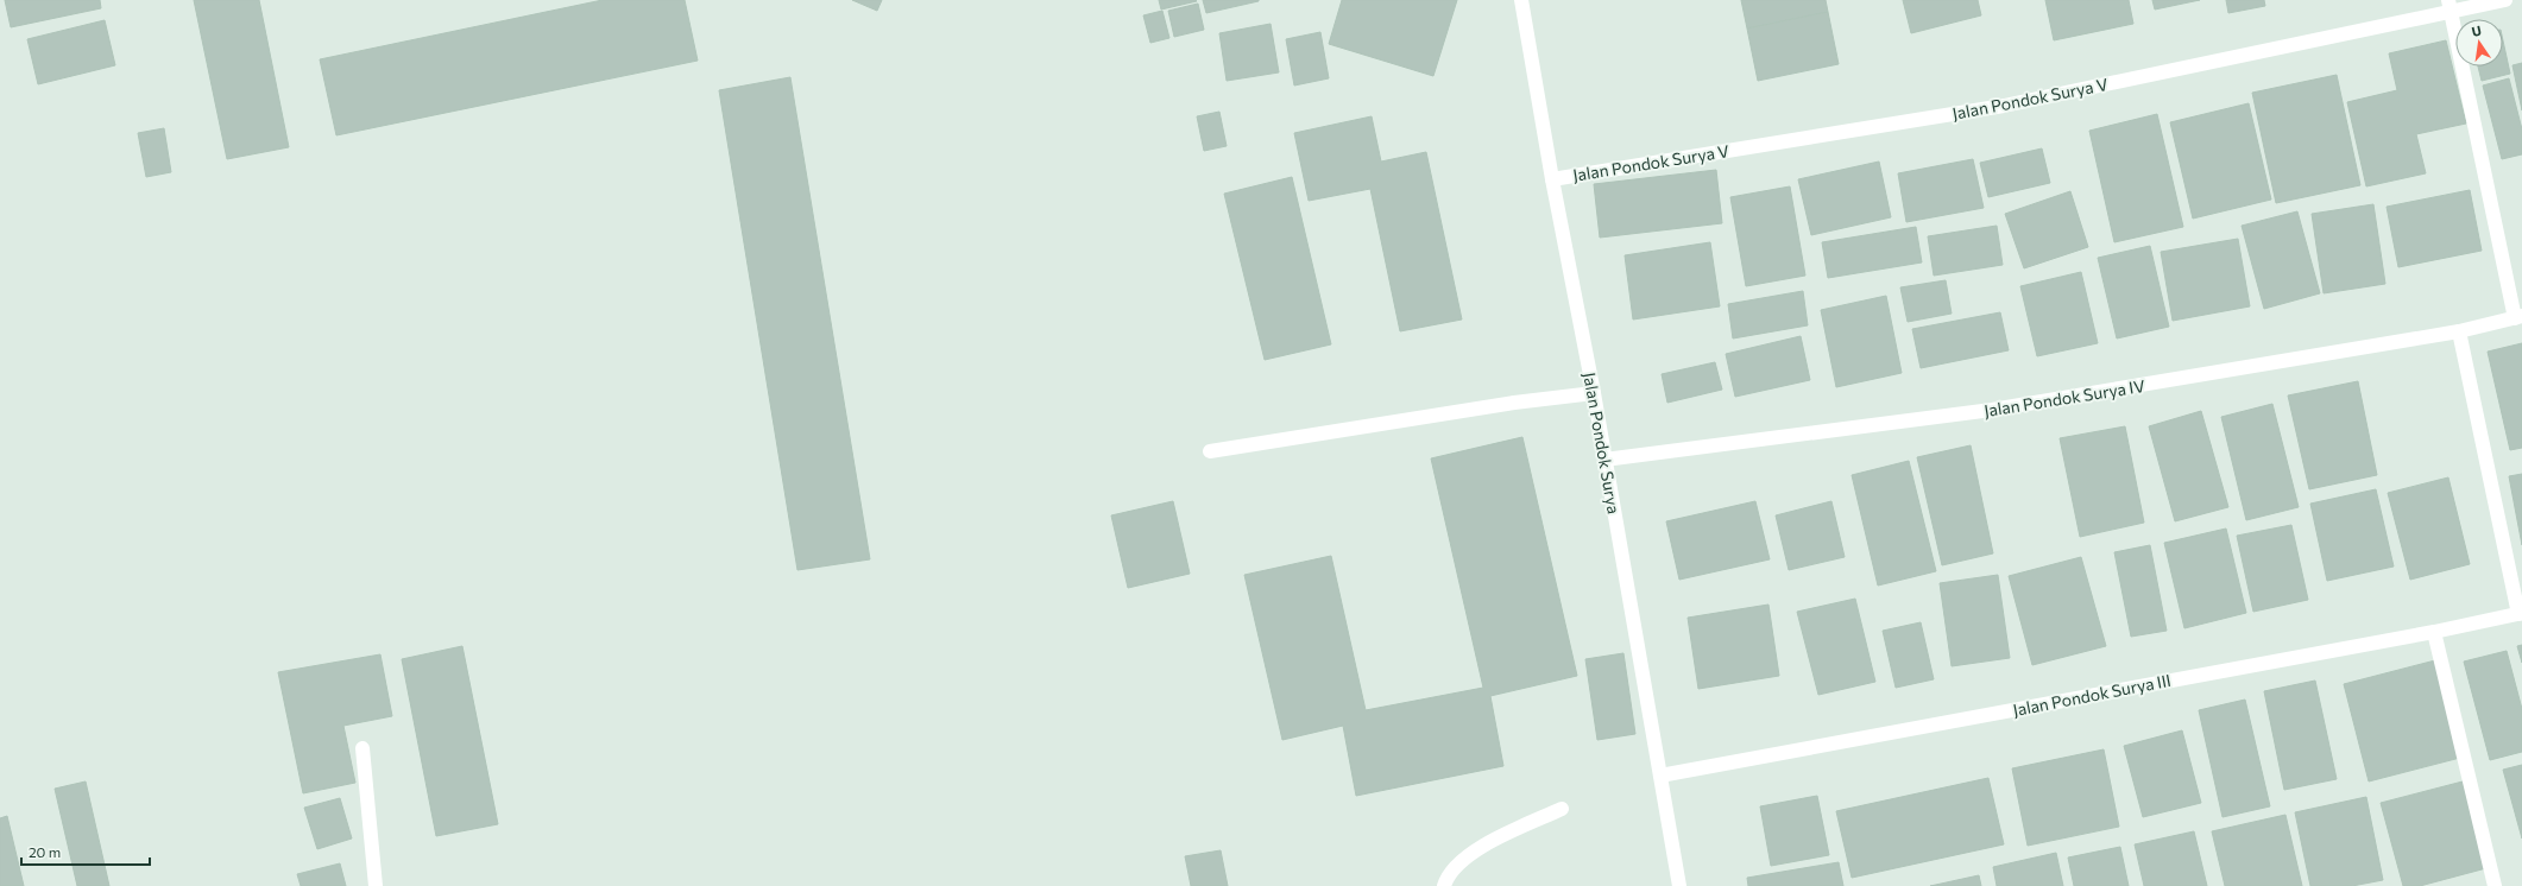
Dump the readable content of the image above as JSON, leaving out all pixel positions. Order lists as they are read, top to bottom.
{
  "streets": {
    "street": [
      "Jalan Pondok Surya V",
      "Jalan Pondok Surya IV",
      "Jalan Pondok Surya",
      "Jalan Pondok Surya III"
    ]
  },
  "crossings": [
    ["Jalan Pondok Surya V", "Jalan Pondok Surya"],
    ["Jalan Pondok Surya IV", "Jalan Pondok Surya"],
    ["Jalan Pondok Surya", "Jalan Pondok Surya III"]
  ],
  "scale_bar": "20 m",
  "north": "top"
}
